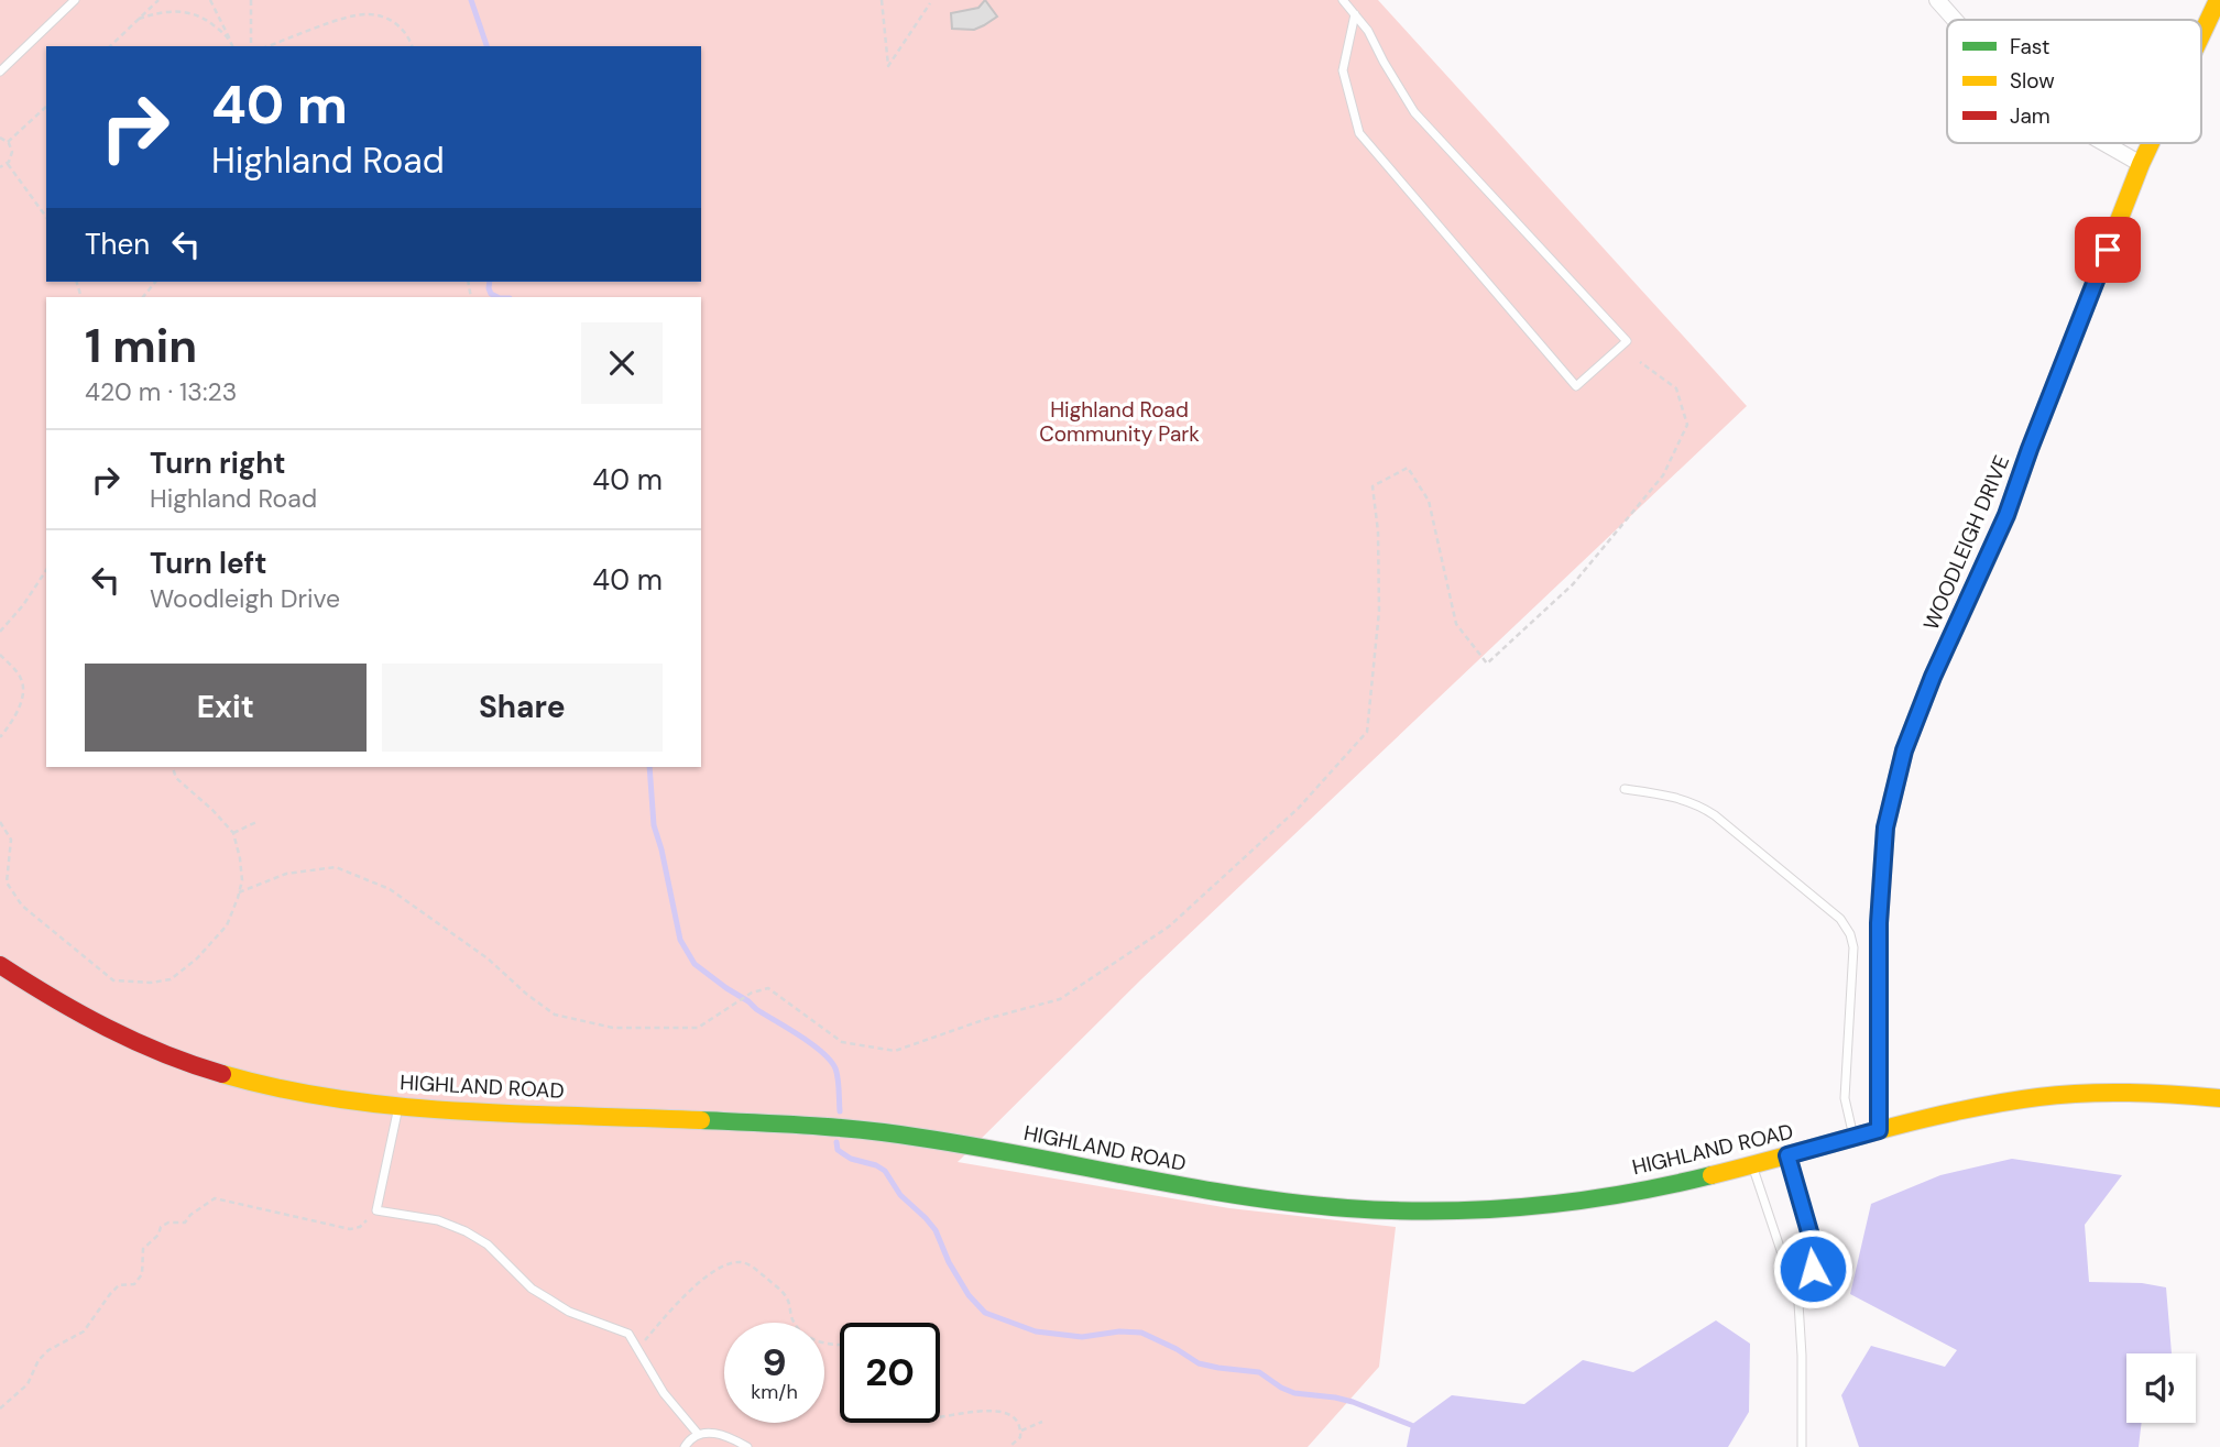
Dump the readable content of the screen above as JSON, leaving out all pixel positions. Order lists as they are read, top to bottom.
{
  "streets": {
    "street": ["WOODLEIGH DRIVE", "HIGHLAND ROAD"]
  },
  "crossings": [
    ["WOODLEIGH DRIVE", "HIGHLAND ROAD"]
  ],
  "parks": ["Highland Road Community Park"],
  "legend": ["Fast", "Slow", "Jam"],
  "page": {
    "turn": ["40 m", "Highland Road"],
    "then": "Then",
    "heading": ["1 min", "420 m · 13:23"],
    "list": [
      {
        "name": "Turn right",
        "note": "Highland Road",
        "value": "40 m"
      },
      {
        "name": "Turn left",
        "note": "Woodleigh Drive",
        "value": "40 m"
      }
    ],
    "buttons": ["Exit", "Share"],
    "speed": "9 km/h",
    "limit": "20"
  }
}
